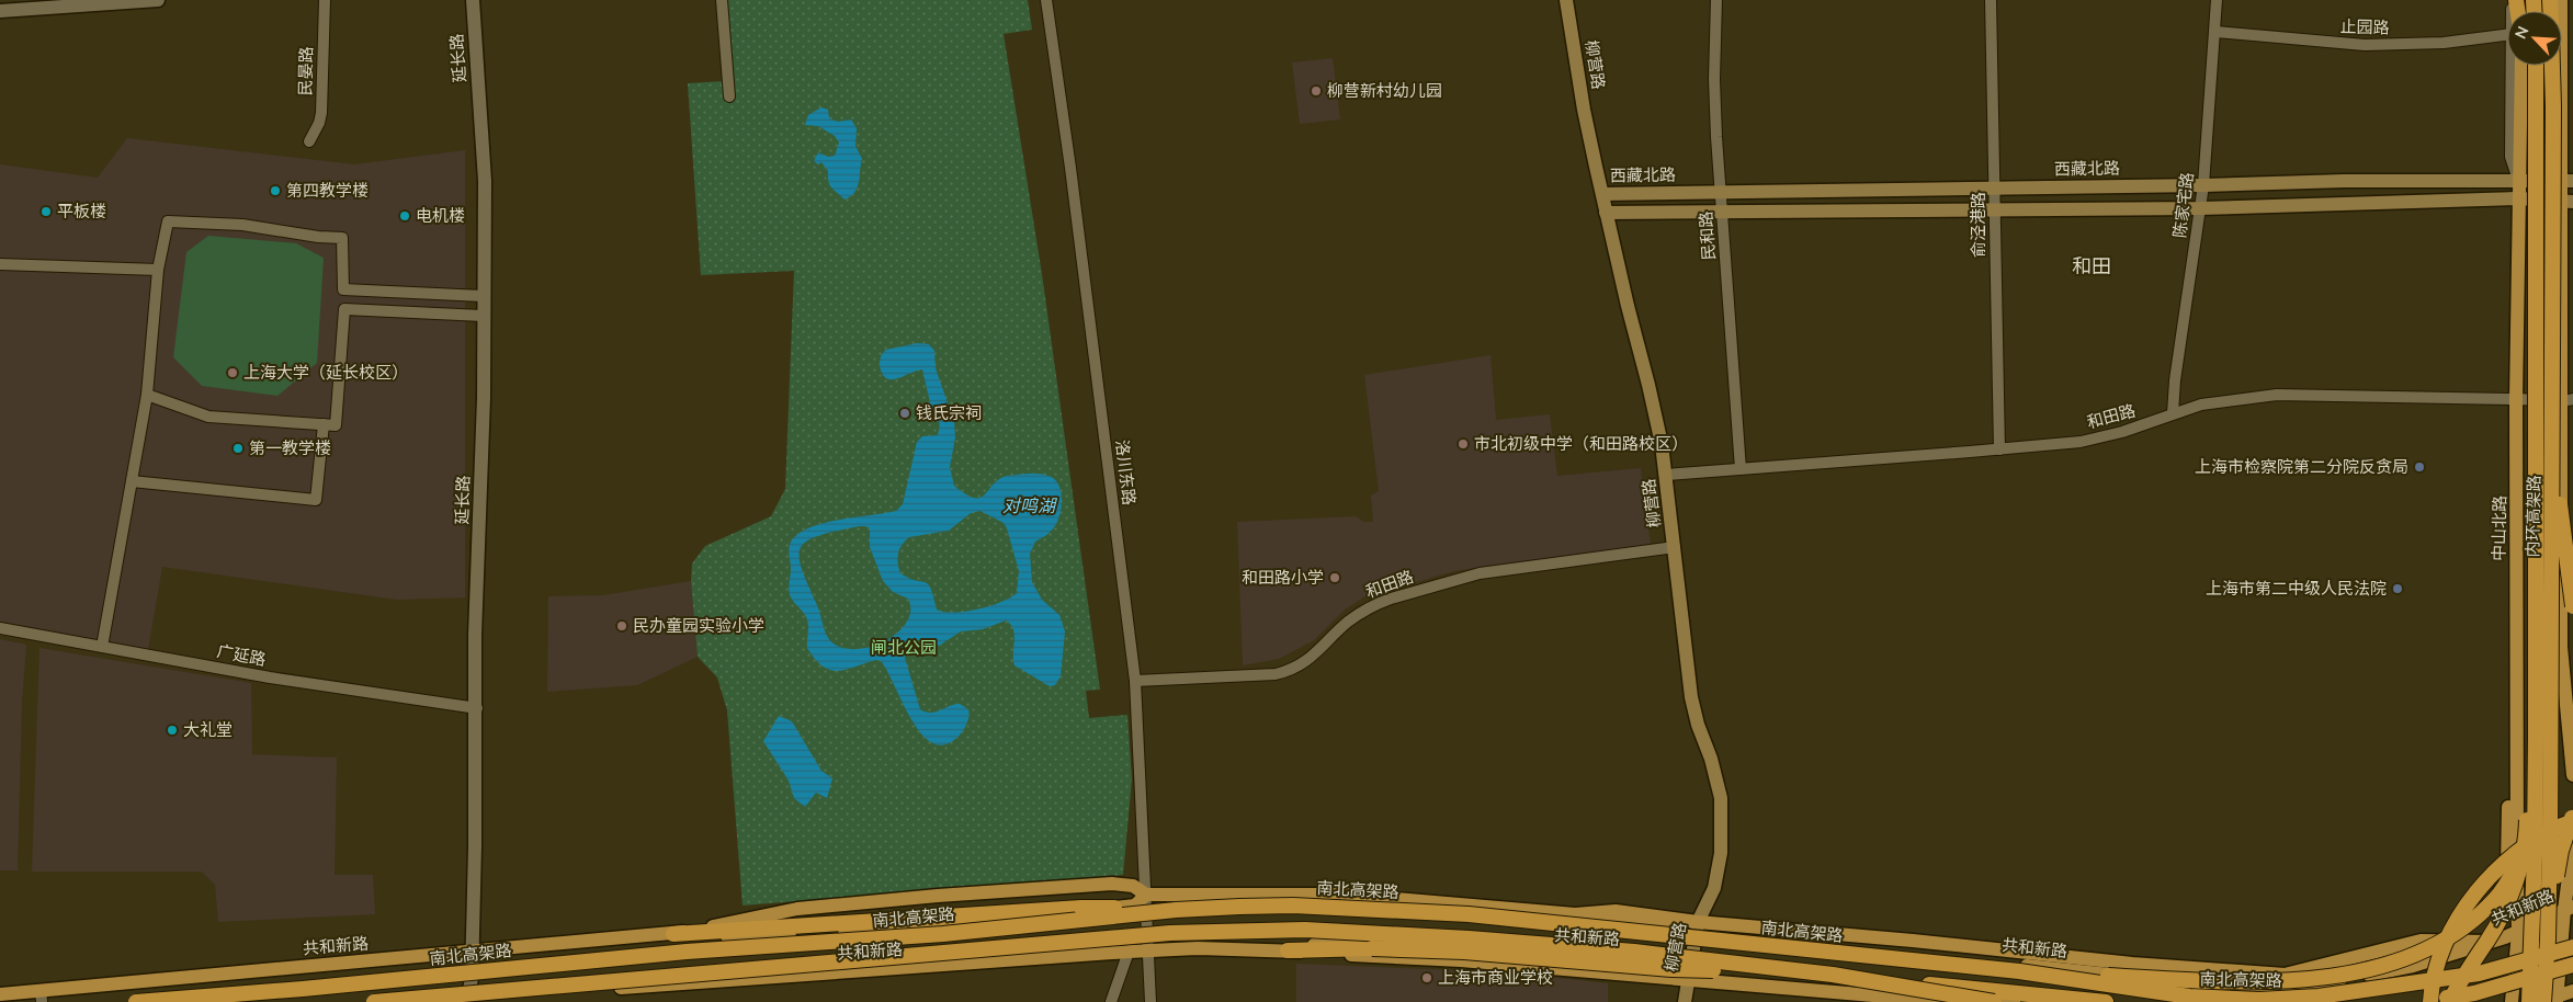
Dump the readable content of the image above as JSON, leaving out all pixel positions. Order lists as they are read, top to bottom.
{
  "streets": {
    "highway": ["内环高架路", "南北高架路"],
    "main road": [
      "柳营路",
      "西藏北路",
      "中山北路",
      "共和新路"
    ],
    "street": [
      "止园路",
      "延长路",
      "民晏路",
      "陈家宅路",
      "俞泾港路",
      "民和路",
      "和田路",
      "洛川东路",
      "广延路"
    ]
  },
  "crossings": [
    ["止园路", "陈家宅路"],
    ["延长路", "广延路"],
    ["延长路", "共和新路"],
    ["柳营路", "西藏北路"],
    ["柳营路", "和田路"],
    ["柳营路", "共和新路"],
    ["西藏北路", "陈家宅路"],
    ["西藏北路", "俞泾港路"],
    ["西藏北路", "民和路"],
    ["西藏北路", "中山北路"],
    ["陈家宅路", "和田路"],
    ["俞泾港路", "和田路"],
    ["民和路", "和田路"],
    ["和田路", "洛川东路"],
    ["和田路", "中山北路"],
    ["洛川东路", "共和新路"],
    ["中山北路", "共和新路"]
  ],
  "districts": ["和田"],
  "water": ["对鸣湖"],
  "parks": ["闸北公园"],
  "places": [
    "柳营新村幼儿园",
    "第四教学楼",
    "平板楼",
    "电机楼",
    "上海大学（延长校区）",
    "钱氏宗祠",
    "市北初级中学（和田路校区）",
    "第一教学楼",
    "上海市检察院第二分院反贪局",
    "和田路小学",
    "上海市第二中级人民法院",
    "民办童园实验小学",
    "大礼堂",
    "上海市商业学校"
  ],
  "north": "top left"
}
